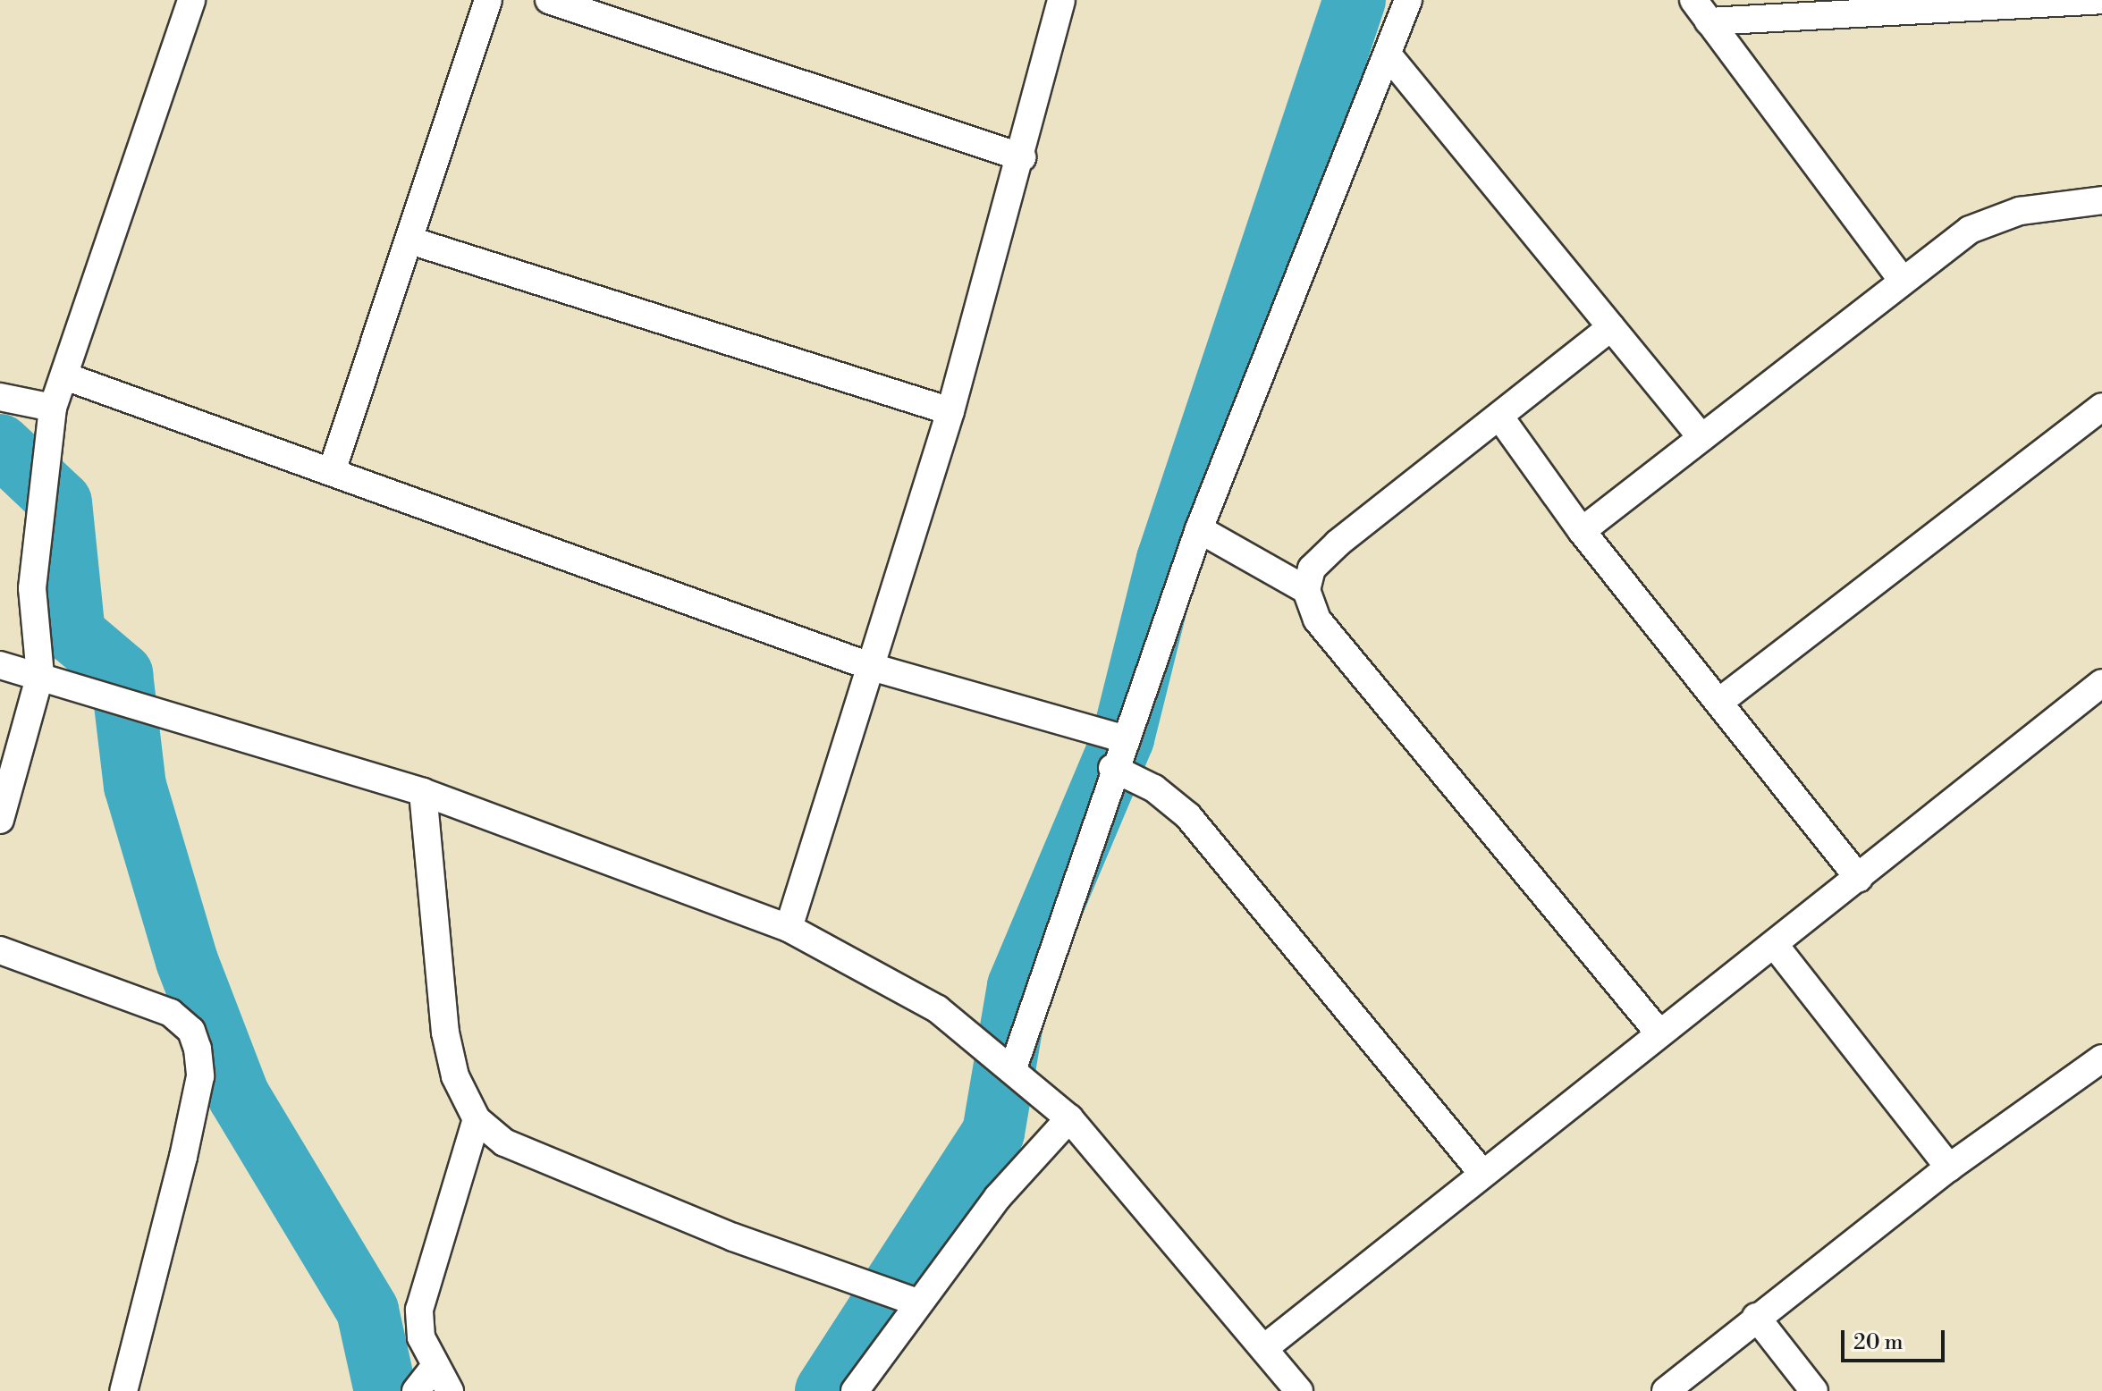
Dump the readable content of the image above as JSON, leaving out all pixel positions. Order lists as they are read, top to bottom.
{
  "scale_bar": "20 m"
}
